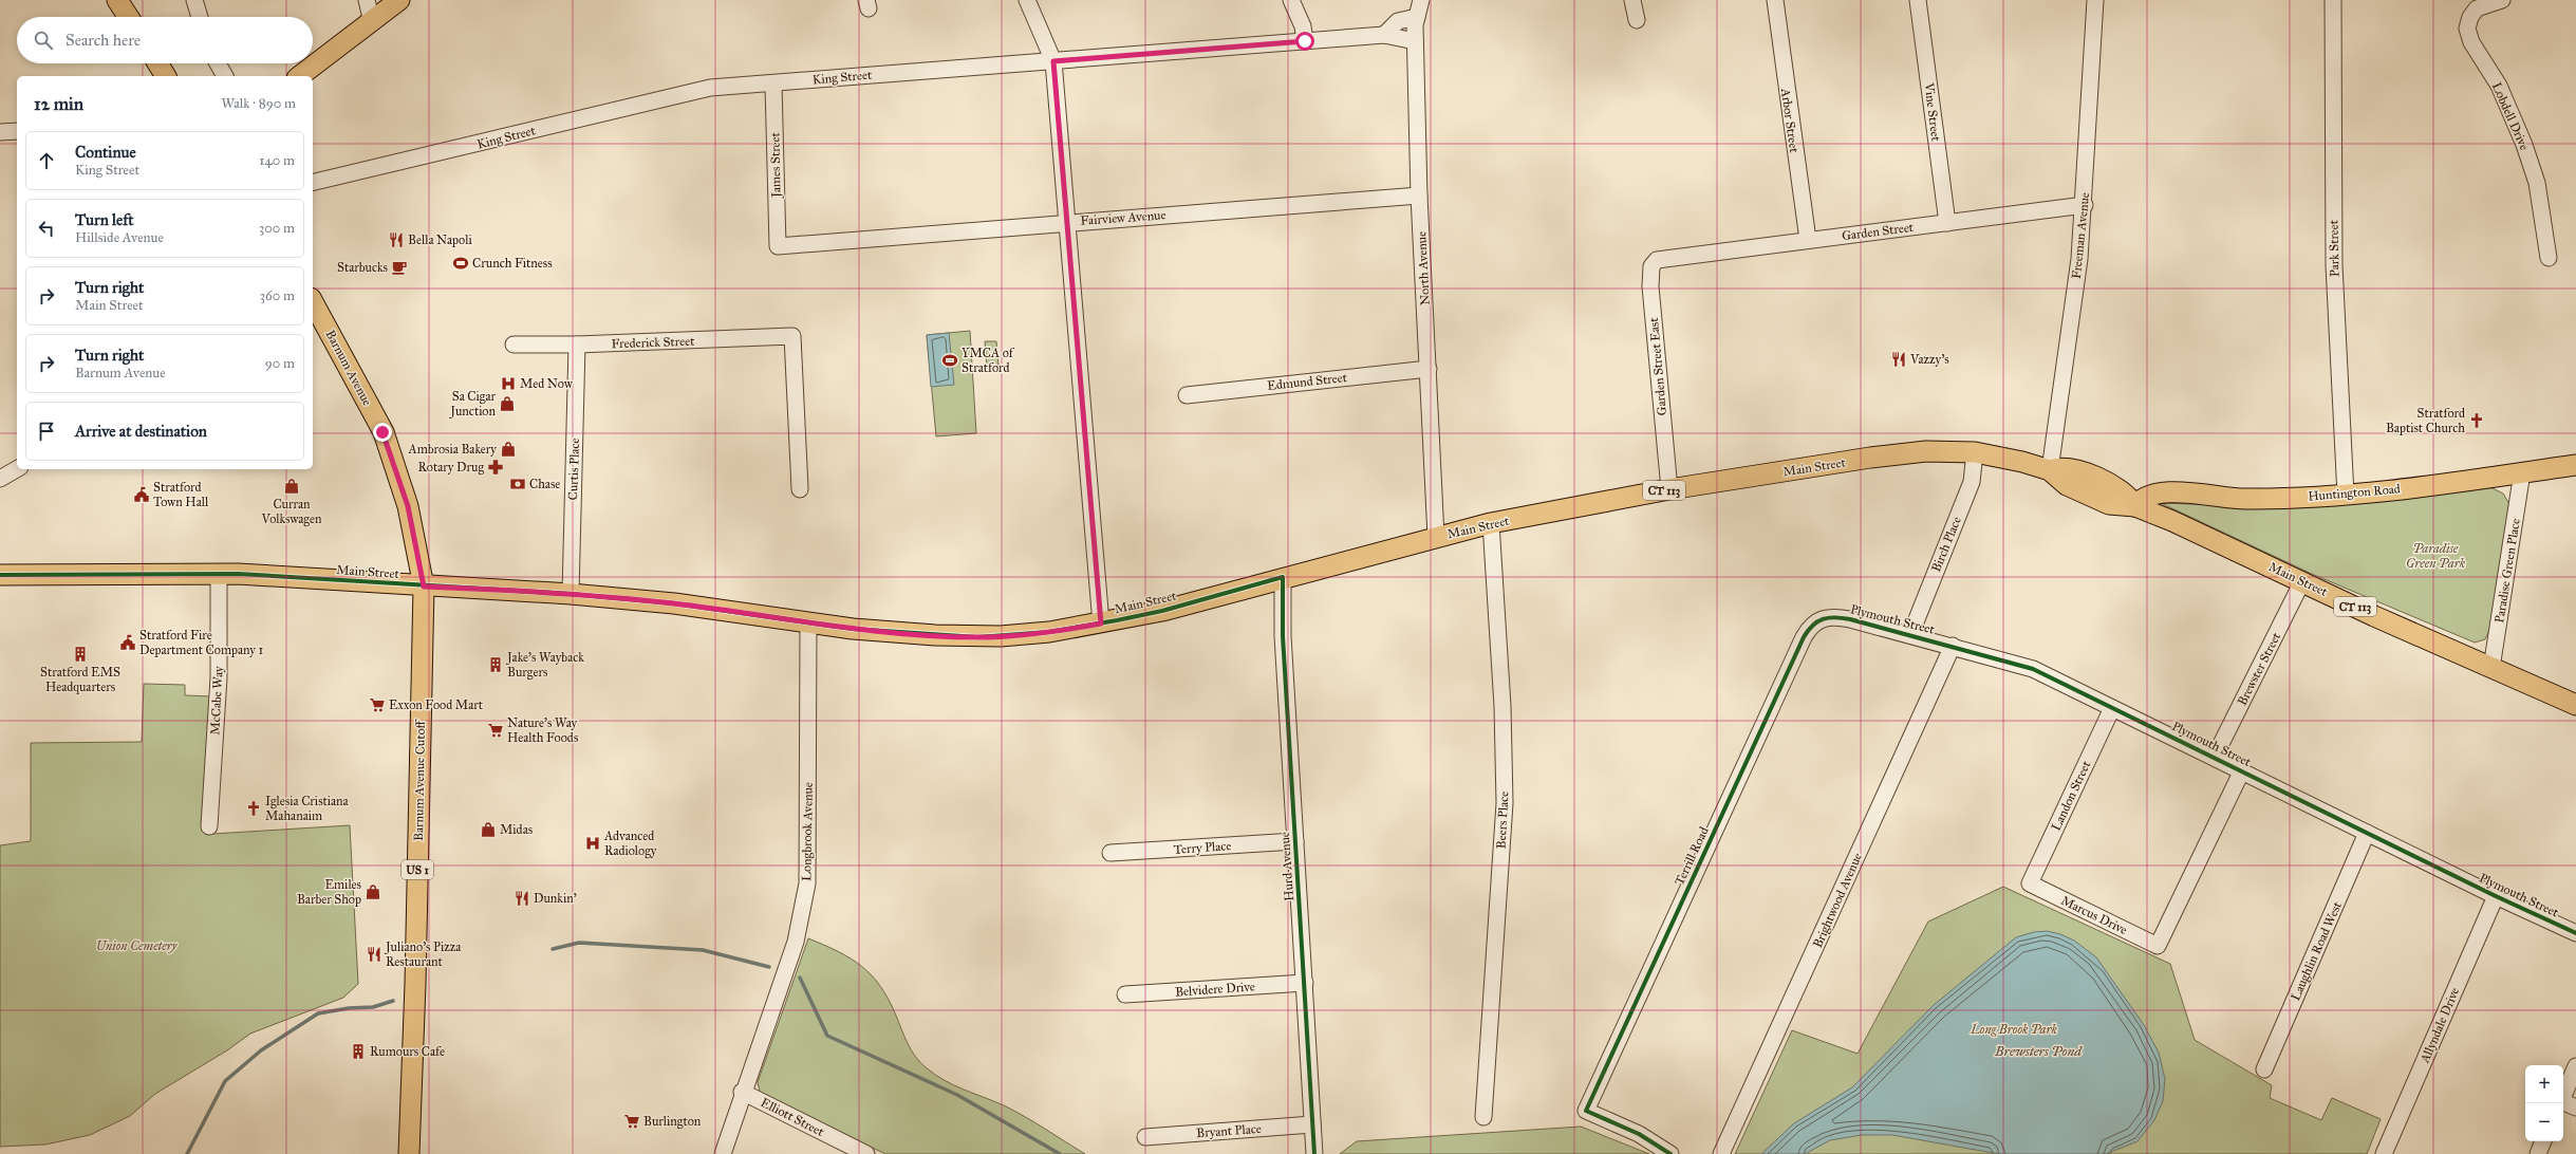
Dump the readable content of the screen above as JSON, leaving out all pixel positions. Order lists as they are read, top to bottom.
{
  "streets": {
    "main road": [
      "Barnum Avenue",
      "Main Street",
      "CT 113",
      "Huntington Road",
      "Barnum Avenue Cutoff",
      "US 1"
    ],
    "street": [
      "King Street",
      "Vine Street",
      "Lobdell Drive",
      "Arbor Street",
      "James Street",
      "Fairview Avenue",
      "Garden Street",
      "Freeman Avenue",
      "Park Street",
      "North Avenue",
      "Frederick Street",
      "Garden Street East",
      "Edmund Street",
      "Curtis Place",
      "Birch Place",
      "Paradise Green Place",
      "Plymouth Street",
      "Brewster Street",
      "McCabe Way",
      "Landon Street",
      "Beers Place",
      "Longbrook Avenue",
      "Terry Place",
      "Terrill Road",
      "Hurd Avenue",
      "Brightwood Avenue",
      "Marcus Drive",
      "Laughlin Road West",
      "Belvidere Drive",
      "Allyndale Drive",
      "Elliott Street",
      "Bryant Place"
    ]
  },
  "crossings": [
    ["King Street", "James Street"],
    ["King Street", "North Avenue"],
    ["Vine Street", "Garden Street"],
    ["Arbor Street", "Garden Street"],
    ["James Street", "Fairview Avenue"],
    ["Fairview Avenue", "North Avenue"],
    ["Garden Street", "Freeman Avenue"],
    ["Garden Street", "Garden Street East"],
    ["Freeman Avenue", "Main Street"],
    ["Park Street", "Huntington Road"],
    ["North Avenue", "Edmund Street"],
    ["North Avenue", "Main Street"],
    ["Frederick Street", "Curtis Place"],
    ["Garden Street East", "Main Street"],
    ["Barnum Avenue", "Main Street"],
    ["Barnum Avenue", "Barnum Avenue Cutoff"],
    ["Main Street", "Curtis Place"],
    ["Main Street", "Huntington Road"],
    ["Main Street", "Birch Place"],
    ["Main Street", "Paradise Green Place"],
    ["Main Street", "Brewster Street"],
    ["Main Street", "McCabe Way"],
    ["Main Street", "Barnum Avenue Cutoff"],
    ["Main Street", "Beers Place"],
    ["Main Street", "Longbrook Avenue"],
    ["Main Street", "Hurd Avenue"],
    ["Huntington Road", "Paradise Green Place"],
    ["Birch Place", "Plymouth Street"],
    ["Plymouth Street", "Brewster Street"],
    ["Plymouth Street", "Landon Street"],
    ["Plymouth Street", "Terrill Road"],
    ["Plymouth Street", "Brightwood Avenue"],
    ["Plymouth Street", "Marcus Drive"],
    ["Plymouth Street", "Laughlin Road West"],
    ["Plymouth Street", "Allyndale Drive"],
    ["Landon Street", "Marcus Drive"],
    ["Longbrook Avenue", "Elliott Street"],
    ["Terry Place", "Hurd Avenue"],
    ["Hurd Avenue", "Belvidere Drive"],
    ["Hurd Avenue", "Bryant Place"]
  ],
  "water": ["Brewsters Pond"],
  "parks": ["Paradise Green Park", "Union Cemetery", "Long Brook Park"],
  "places": {
    "restaurant": [
      "Bella Napoli",
      "Vazzy's",
      "Dunkin'",
      "Juliano's Pizza Restaurant"
    ],
    "sports": ["Crunch Fitness", "YMCA of Stratford"],
    "cafe": ["Starbucks"],
    "hospital": ["Med Now", "Advanced Radiology"],
    "shop": [
      "Sa Cigar Junction",
      "Ambrosia Bakery",
      "Curran Volkswagen",
      "Midas",
      "Emiles Barber Shop"
    ],
    "church": ["Stratford Baptist Church", "Iglesia Cristiana Mahanaim"],
    "pharmacy": ["Rotary Drug"],
    "bank": ["Chase"],
    "public building": ["Stratford Town Hall", "Stratford Fire Department Company 1"],
    "building": ["Stratford EMS Headquarters", "Jake's Wayback Burgers", "Rumours Cafe"],
    "supermarket": ["Exxon Food Mart", "Nature's Way Health Foods", "Burlington"]
  },
  "page": {
    "search": "Search here",
    "heading": ["12 min", "Walk · 890 m"],
    "list": [
      ["Continue", "King Street", "140 m"],
      ["Turn left", "Hillside Avenue", "300 m"],
      ["Turn right", "Main Street", "360 m"],
      ["Turn right", "Barnum Avenue", "90 m"],
      "Arrive at destination"
    ],
    "map_buttons": ["+", "−"]
  }
}
